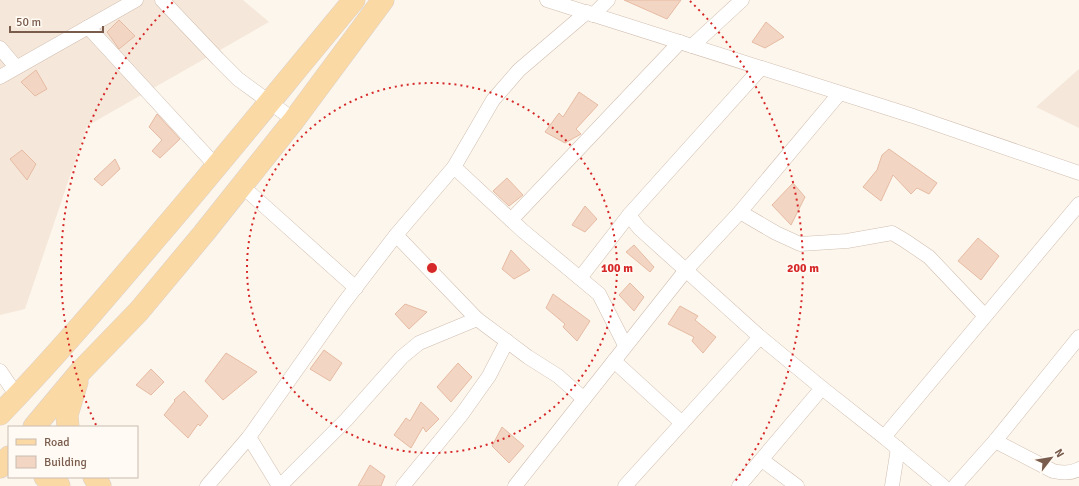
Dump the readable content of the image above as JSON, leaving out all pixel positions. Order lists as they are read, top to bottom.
{
  "legend": ["Road", "Building"],
  "scale_bar": "50 m",
  "north": "top right",
  "rings": ["100 m", "200 m"]
}
